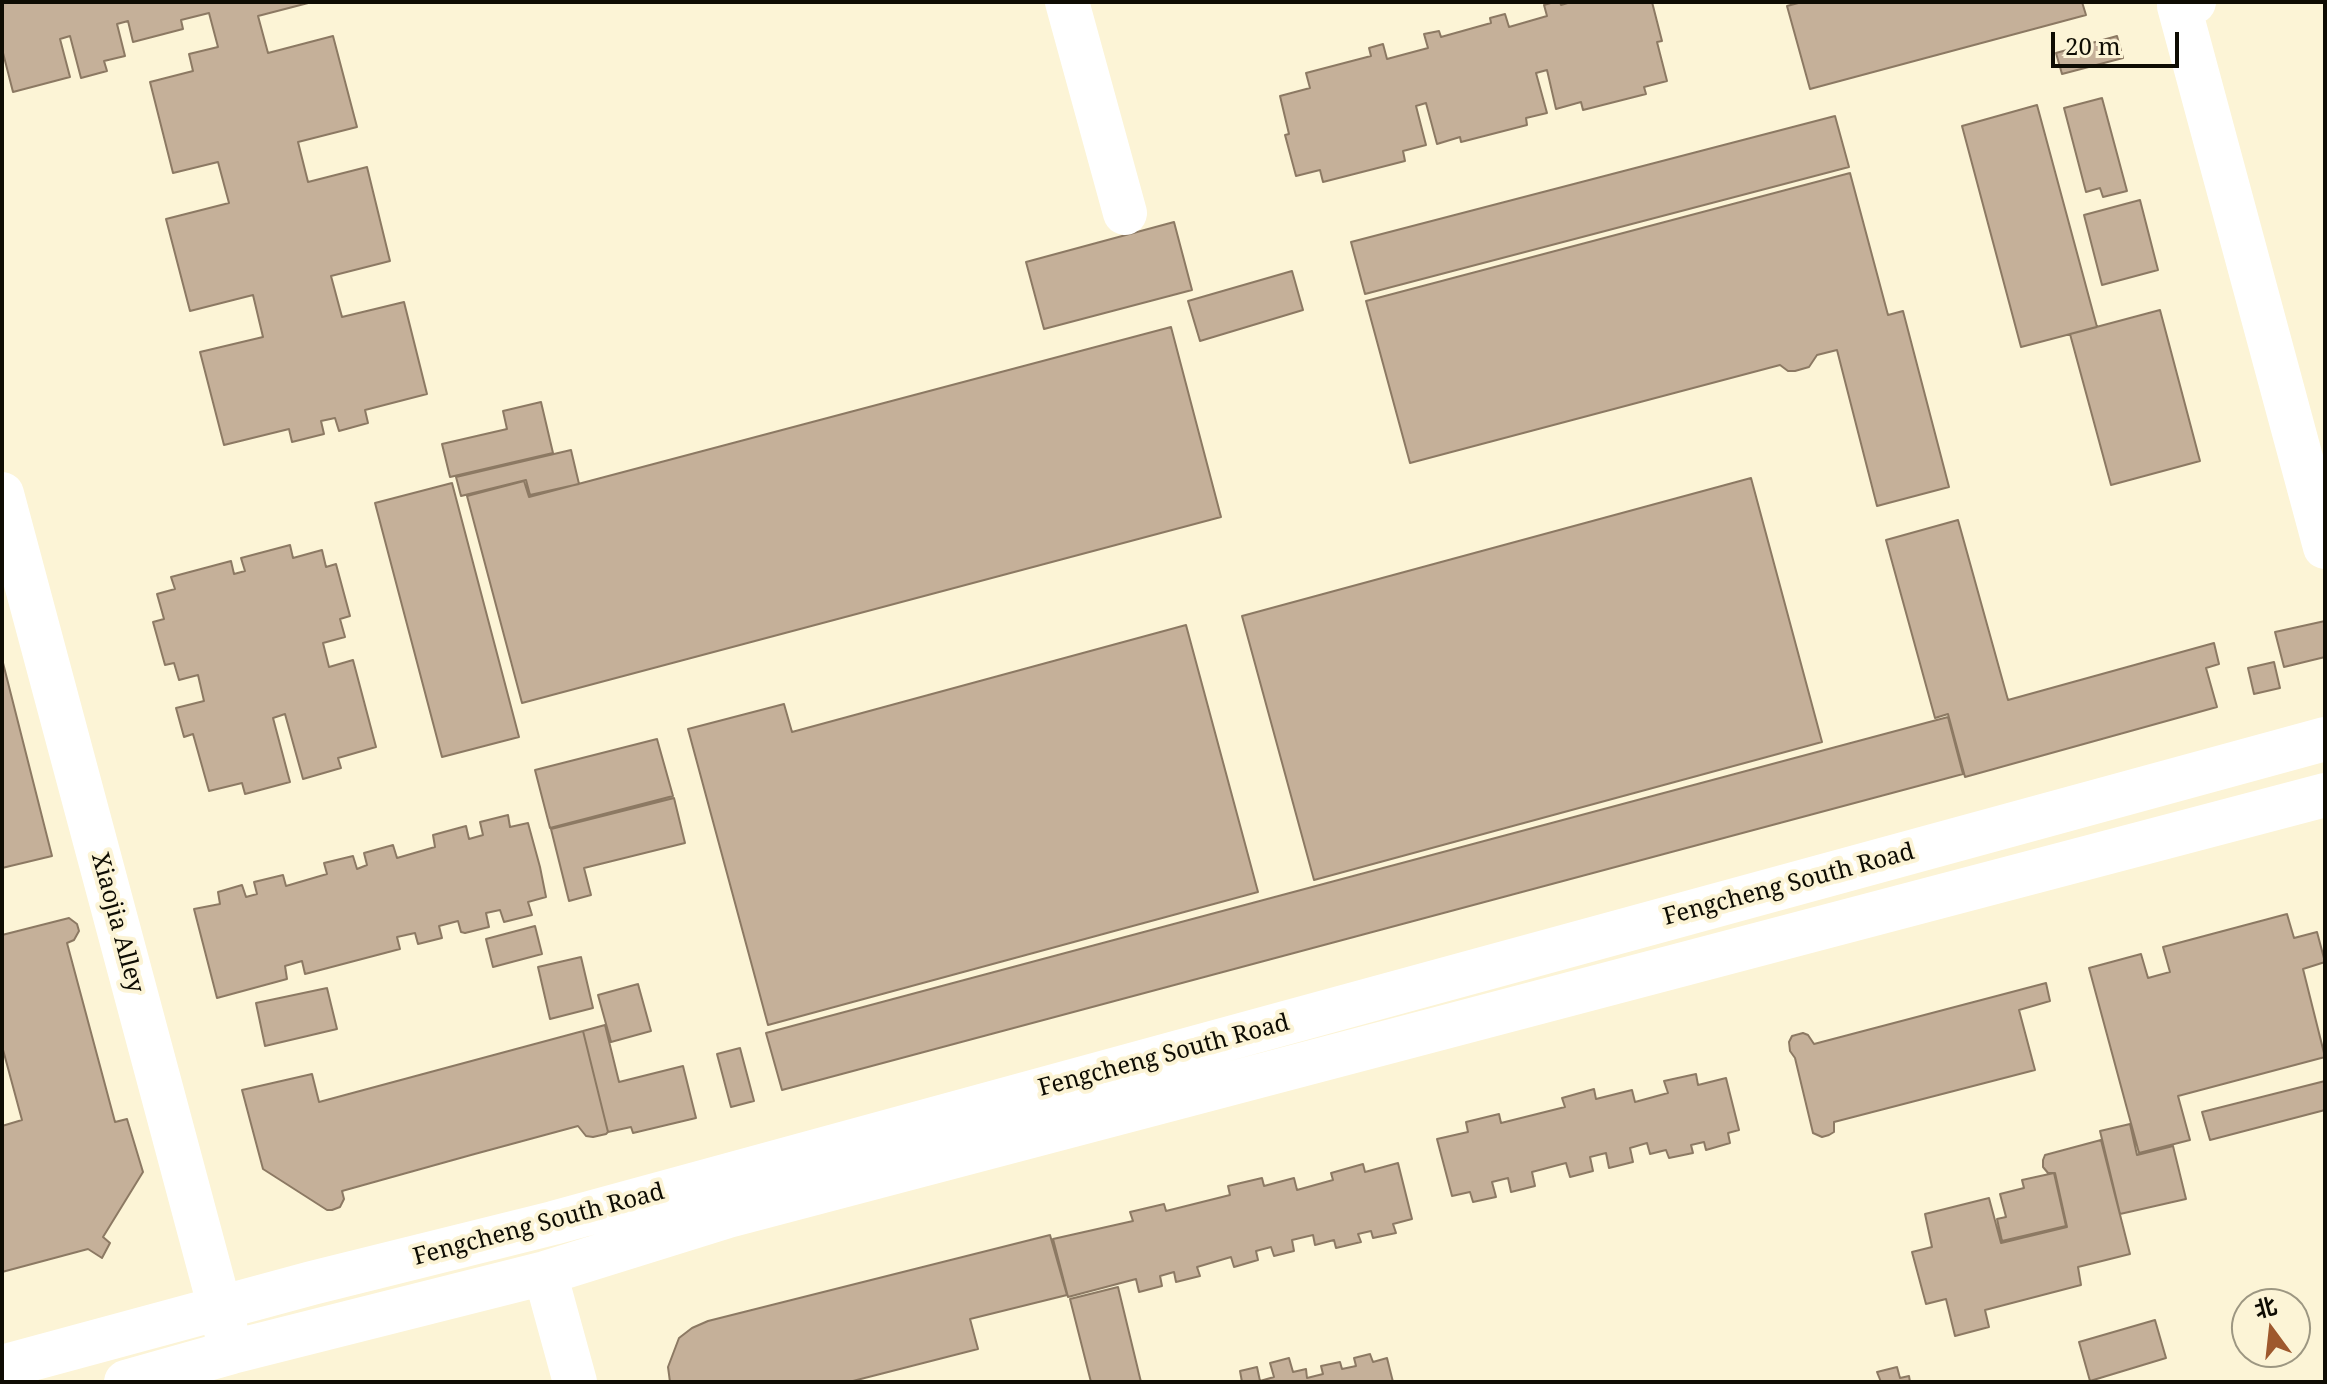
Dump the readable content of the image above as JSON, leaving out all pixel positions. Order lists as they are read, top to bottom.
{
  "streets": {
    "street": ["Fengcheng South Road", "Xiaojia Alley"]
  },
  "crossings": [
    ["Fengcheng South Road", "Xiaojia Alley"]
  ],
  "scale_bar": "20 m",
  "north": "top"
}
